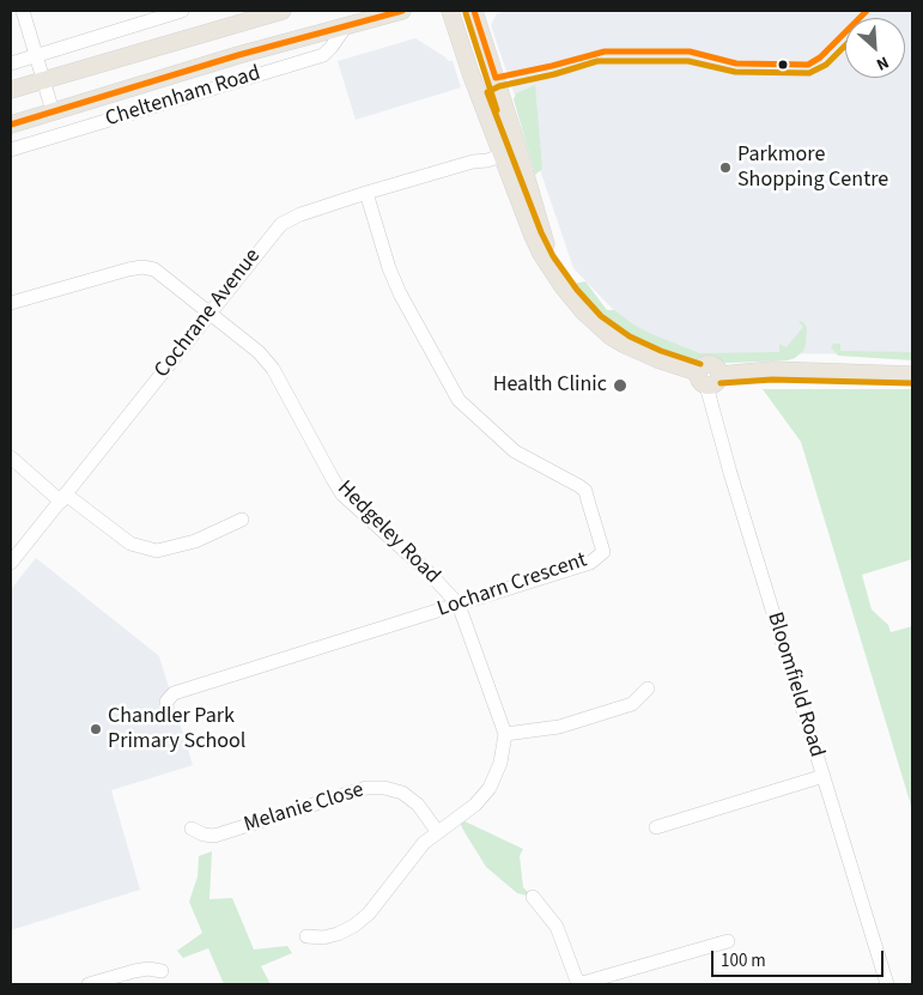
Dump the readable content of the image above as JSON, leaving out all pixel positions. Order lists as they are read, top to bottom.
{
  "streets": {
    "main road": ["Cheltenham Road"],
    "street": [
      "Cochrane Avenue",
      "Hedgeley Road",
      "Locharn Crescent",
      "Bloomfield Road",
      "Melanie Close"
    ]
  },
  "crossings": [
    ["Cochrane Avenue", "Hedgeley Road"],
    ["Cochrane Avenue", "Locharn Crescent"],
    ["Hedgeley Road", "Locharn Crescent"],
    ["Hedgeley Road", "Melanie Close"]
  ],
  "places": ["Parkmore Shopping Centre", "Health Clinic", "Chandler Park Primary School"],
  "scale_bar": "100 m",
  "north": "bottom right"
}
